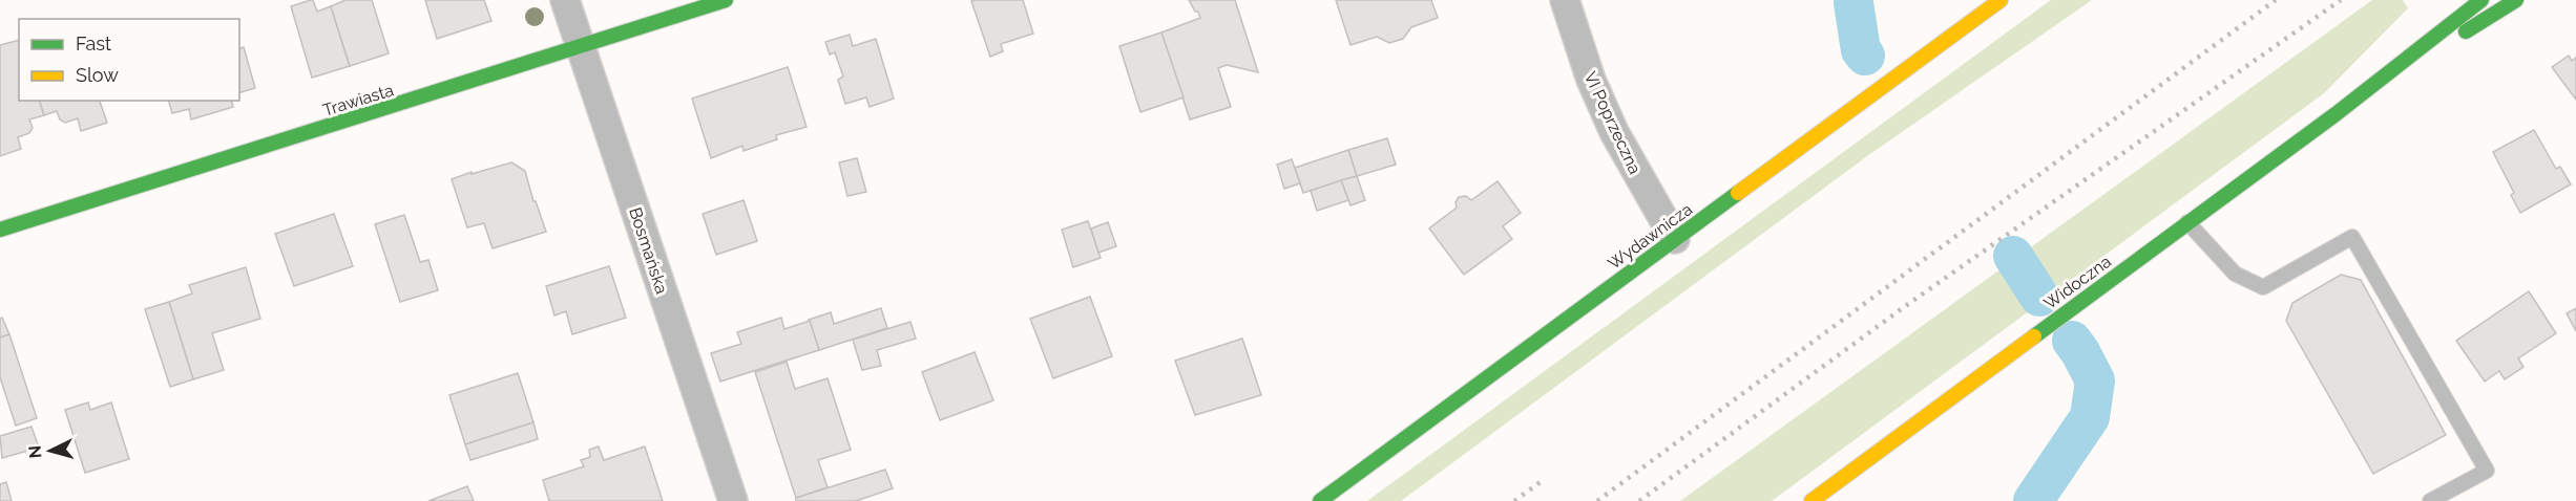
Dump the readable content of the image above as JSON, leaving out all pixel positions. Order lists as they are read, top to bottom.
{
  "streets": {
    "main road": ["Trawiasta", "Wydawnicza", "Widoczna"],
    "street": ["VI Poprzeczna", "Bosmańska"]
  },
  "crossings": [
    ["Trawiasta", "Bosmańska"],
    ["VI Poprzeczna", "Wydawnicza"]
  ],
  "legend": ["Fast", "Slow"],
  "north": "left"
}
